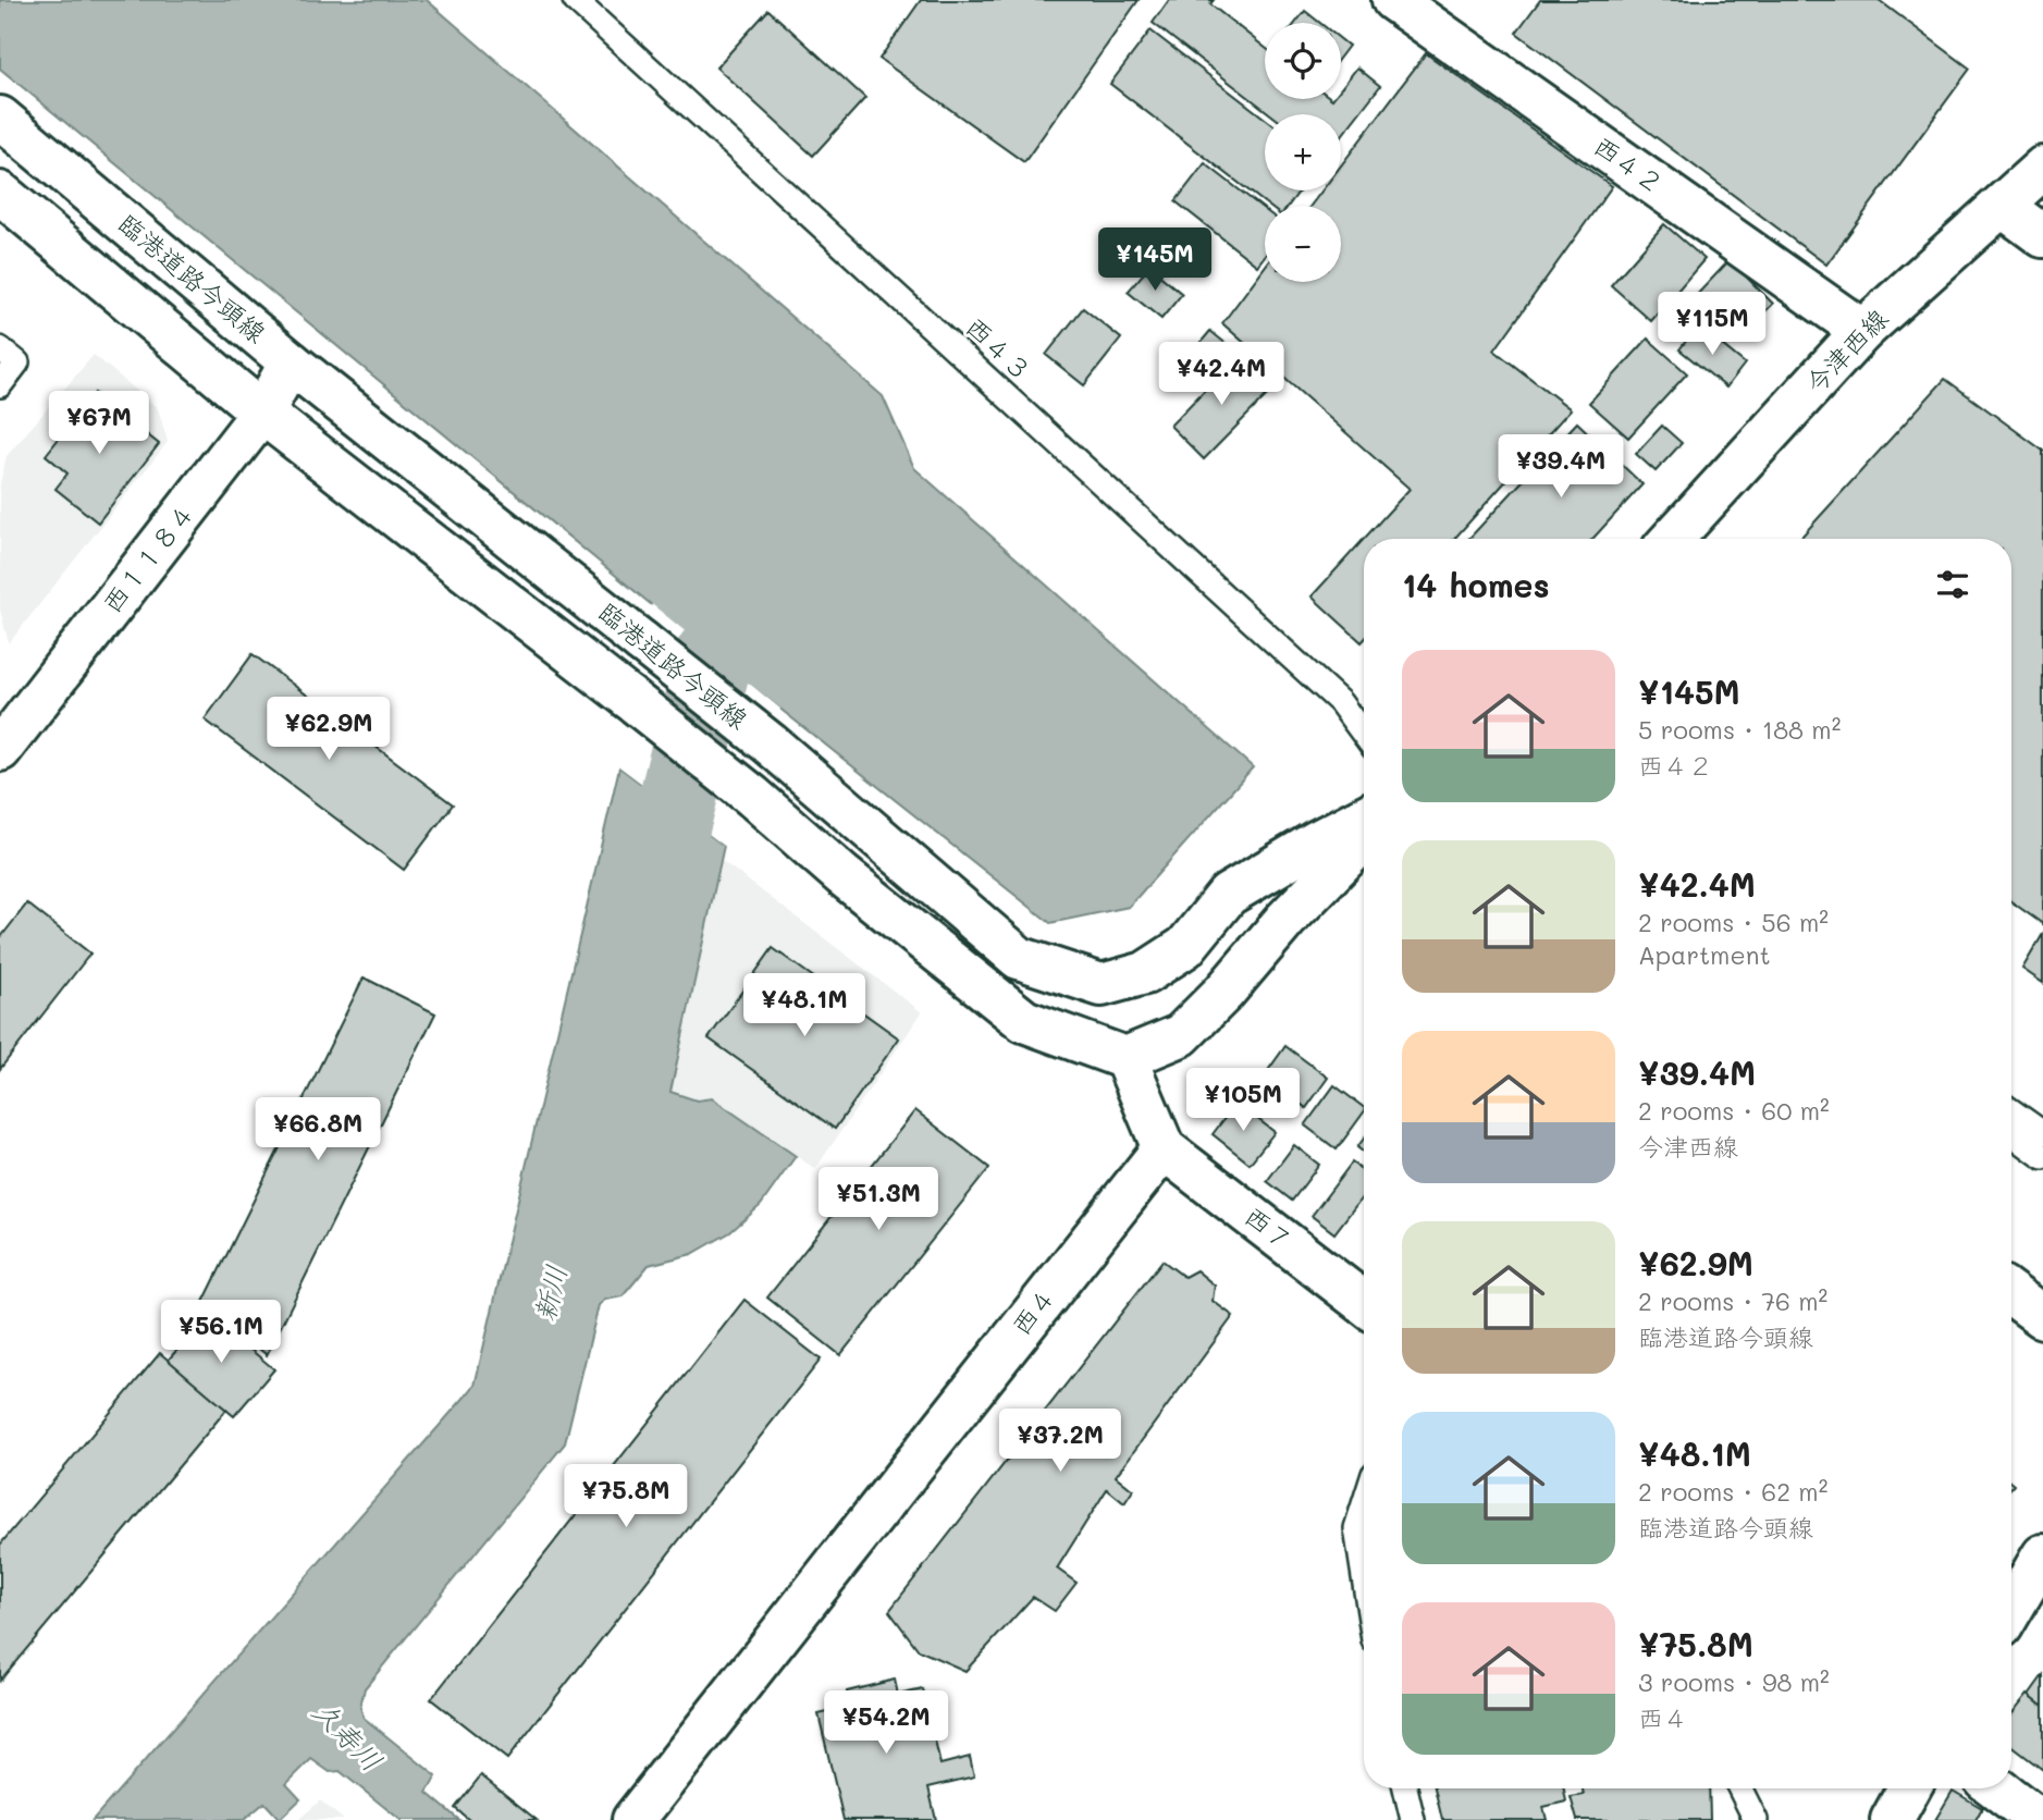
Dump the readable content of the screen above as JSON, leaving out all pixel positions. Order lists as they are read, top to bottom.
{
  "streets": {
    "street": [
      "西４２",
      "臨港道路今頭線",
      "今津西線",
      "西１１８４",
      "西７",
      "西４"
    ],
    "lane": ["西４３"]
  },
  "crossings": [
    ["西４２", "今津西線"],
    ["臨港道路今頭線", "西１１８４"],
    ["西７", "西４"]
  ],
  "water": ["新川", "久寿川"],
  "page": {
    "map_buttons": ["+", "−"],
    "price": [
      "¥145M",
      "¥115M",
      "¥42.4M",
      "¥67M",
      "¥39.4M",
      "¥62.9M",
      "¥48.1M",
      "¥105M",
      "¥66.8M",
      "¥51.3M",
      "¥56.1M",
      "¥37.2M",
      "¥75.8M",
      "¥54.2M"
    ],
    "heading": "14 homes",
    "list": [
      {
        "name": "¥145M",
        "note": "5 rooms · 188 m² · 西４２"
      },
      {
        "name": "¥42.4M",
        "note": "2 rooms · 56 m² · Apartment"
      },
      {
        "name": "¥39.4M",
        "note": "2 rooms · 60 m² · 今津西線"
      },
      {
        "name": "¥62.9M",
        "note": "2 rooms · 76 m² · 臨港道路今頭線"
      },
      {
        "name": "¥48.1M",
        "note": "2 rooms · 62 m² · 臨港道路今頭線"
      },
      {
        "name": "¥75.8M",
        "note": "3 rooms · 98 m² · 西４"
      }
    ]
  }
}
